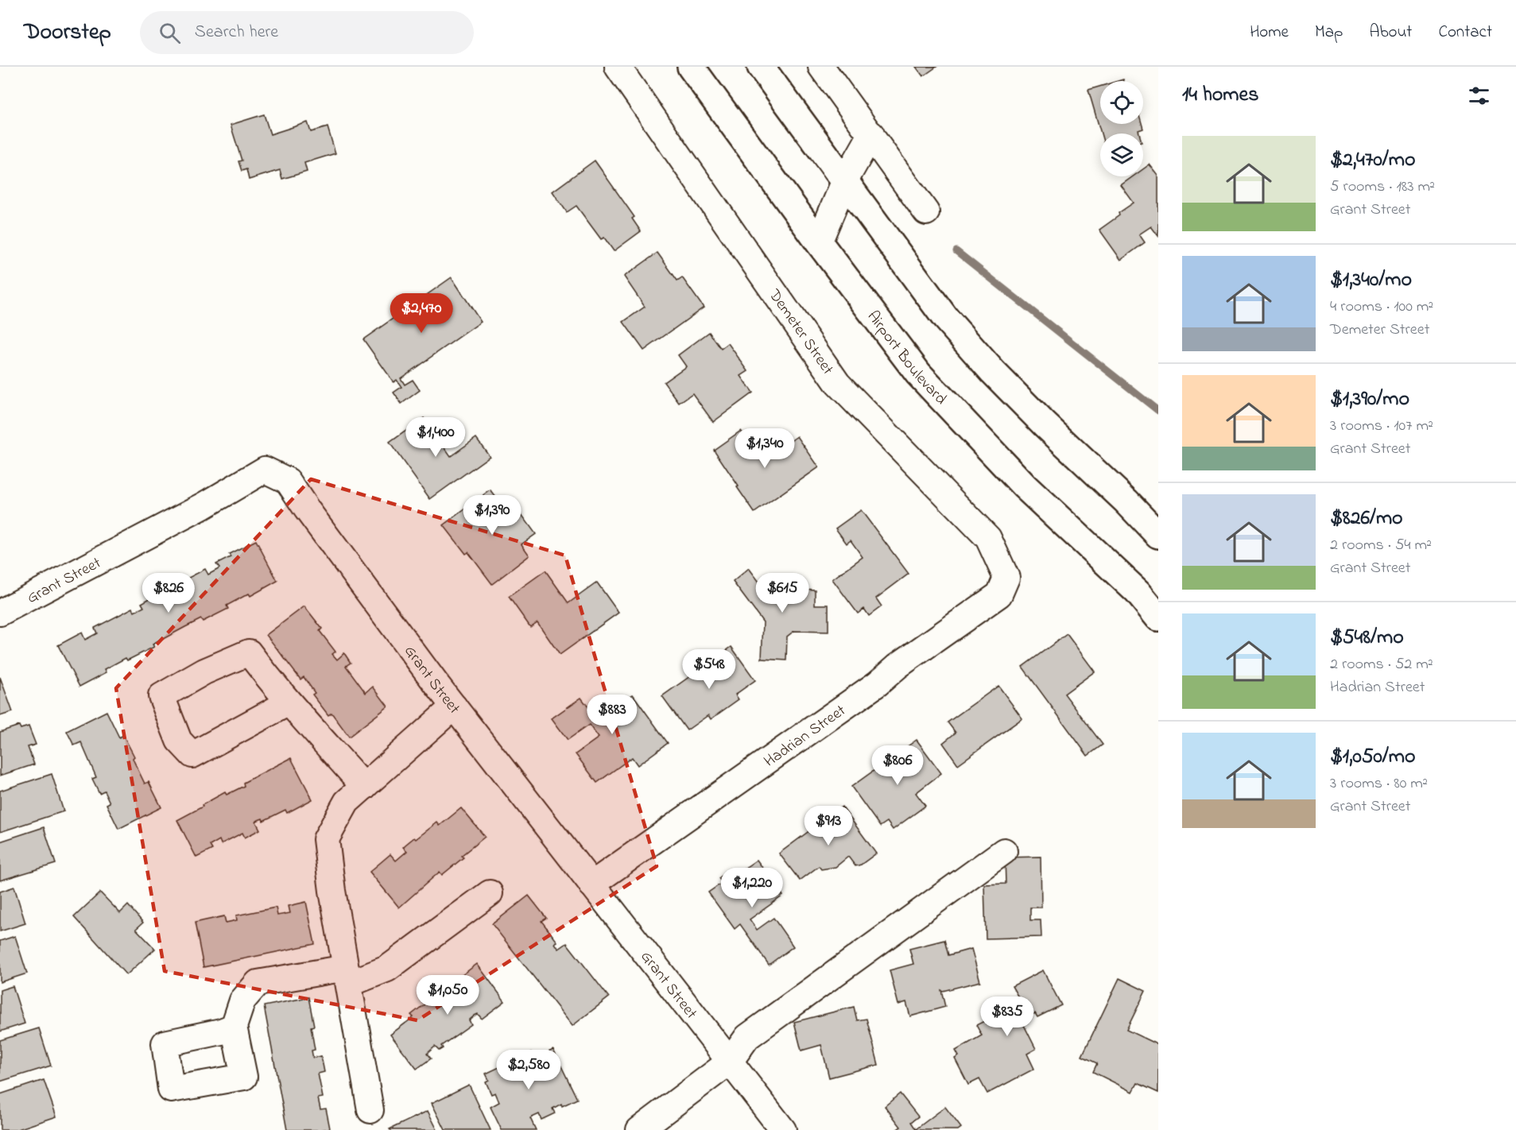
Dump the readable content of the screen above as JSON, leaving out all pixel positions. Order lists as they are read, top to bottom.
{
  "streets": {
    "main road": ["Airport Boulevard"],
    "street": ["Demeter Street", "Grant Street", "Hadrian Street"]
  },
  "crossings": [
    ["Demeter Street", "Hadrian Street"],
    ["Grant Street", "Hadrian Street"]
  ],
  "page": {
    "header": "Doorstep",
    "search": "Search here",
    "nav": [
      "Home",
      "Map",
      "About",
      "Contact"
    ],
    "heading": "14 homes",
    "list": [
      {
        "name": "$2,470/mo",
        "note": "5 rooms · 183 m² · Grant Street"
      },
      {
        "name": "$1,340/mo",
        "note": "4 rooms · 100 m² · Demeter Street"
      },
      {
        "name": "$1,390/mo",
        "note": "3 rooms · 107 m² · Grant Street"
      },
      {
        "name": "$826/mo",
        "note": "2 rooms · 54 m² · Grant Street"
      },
      {
        "name": "$548/mo",
        "note": "2 rooms · 52 m² · Hadrian Street"
      },
      {
        "name": "$1,050/mo",
        "note": "3 rooms · 80 m² · Grant Street"
      }
    ],
    "price": [
      "$2,470",
      "$1,400",
      "$1,340",
      "$1,390",
      "$826",
      "$615",
      "$548",
      "$883",
      "$806",
      "$913",
      "$1,220",
      "$1,050",
      "$835",
      "$2,580"
    ]
  }
}
